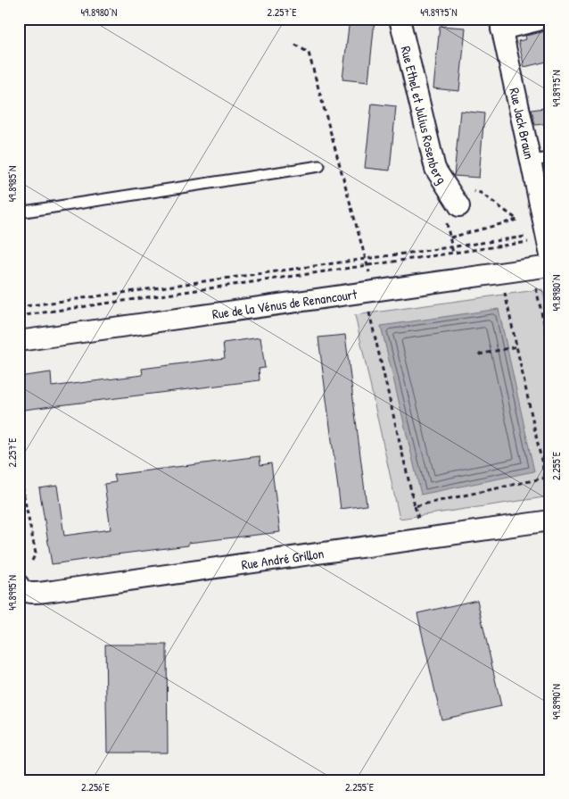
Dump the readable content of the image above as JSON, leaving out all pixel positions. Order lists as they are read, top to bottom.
{
  "streets": {
    "street": [
      "Rue Ethel et Julius Rosenberg",
      "Rue Jack Braun",
      "Rue de la Vénus de Renancourt",
      "Rue André Grillon"
    ]
  },
  "coordinates": [
    "49.8980°N",
    "2.257°E",
    "49.8975°N",
    "49.8985°N",
    "2.255°E",
    "49.8995°N",
    "49.8990°N",
    "2.256°E"
  ]
}
